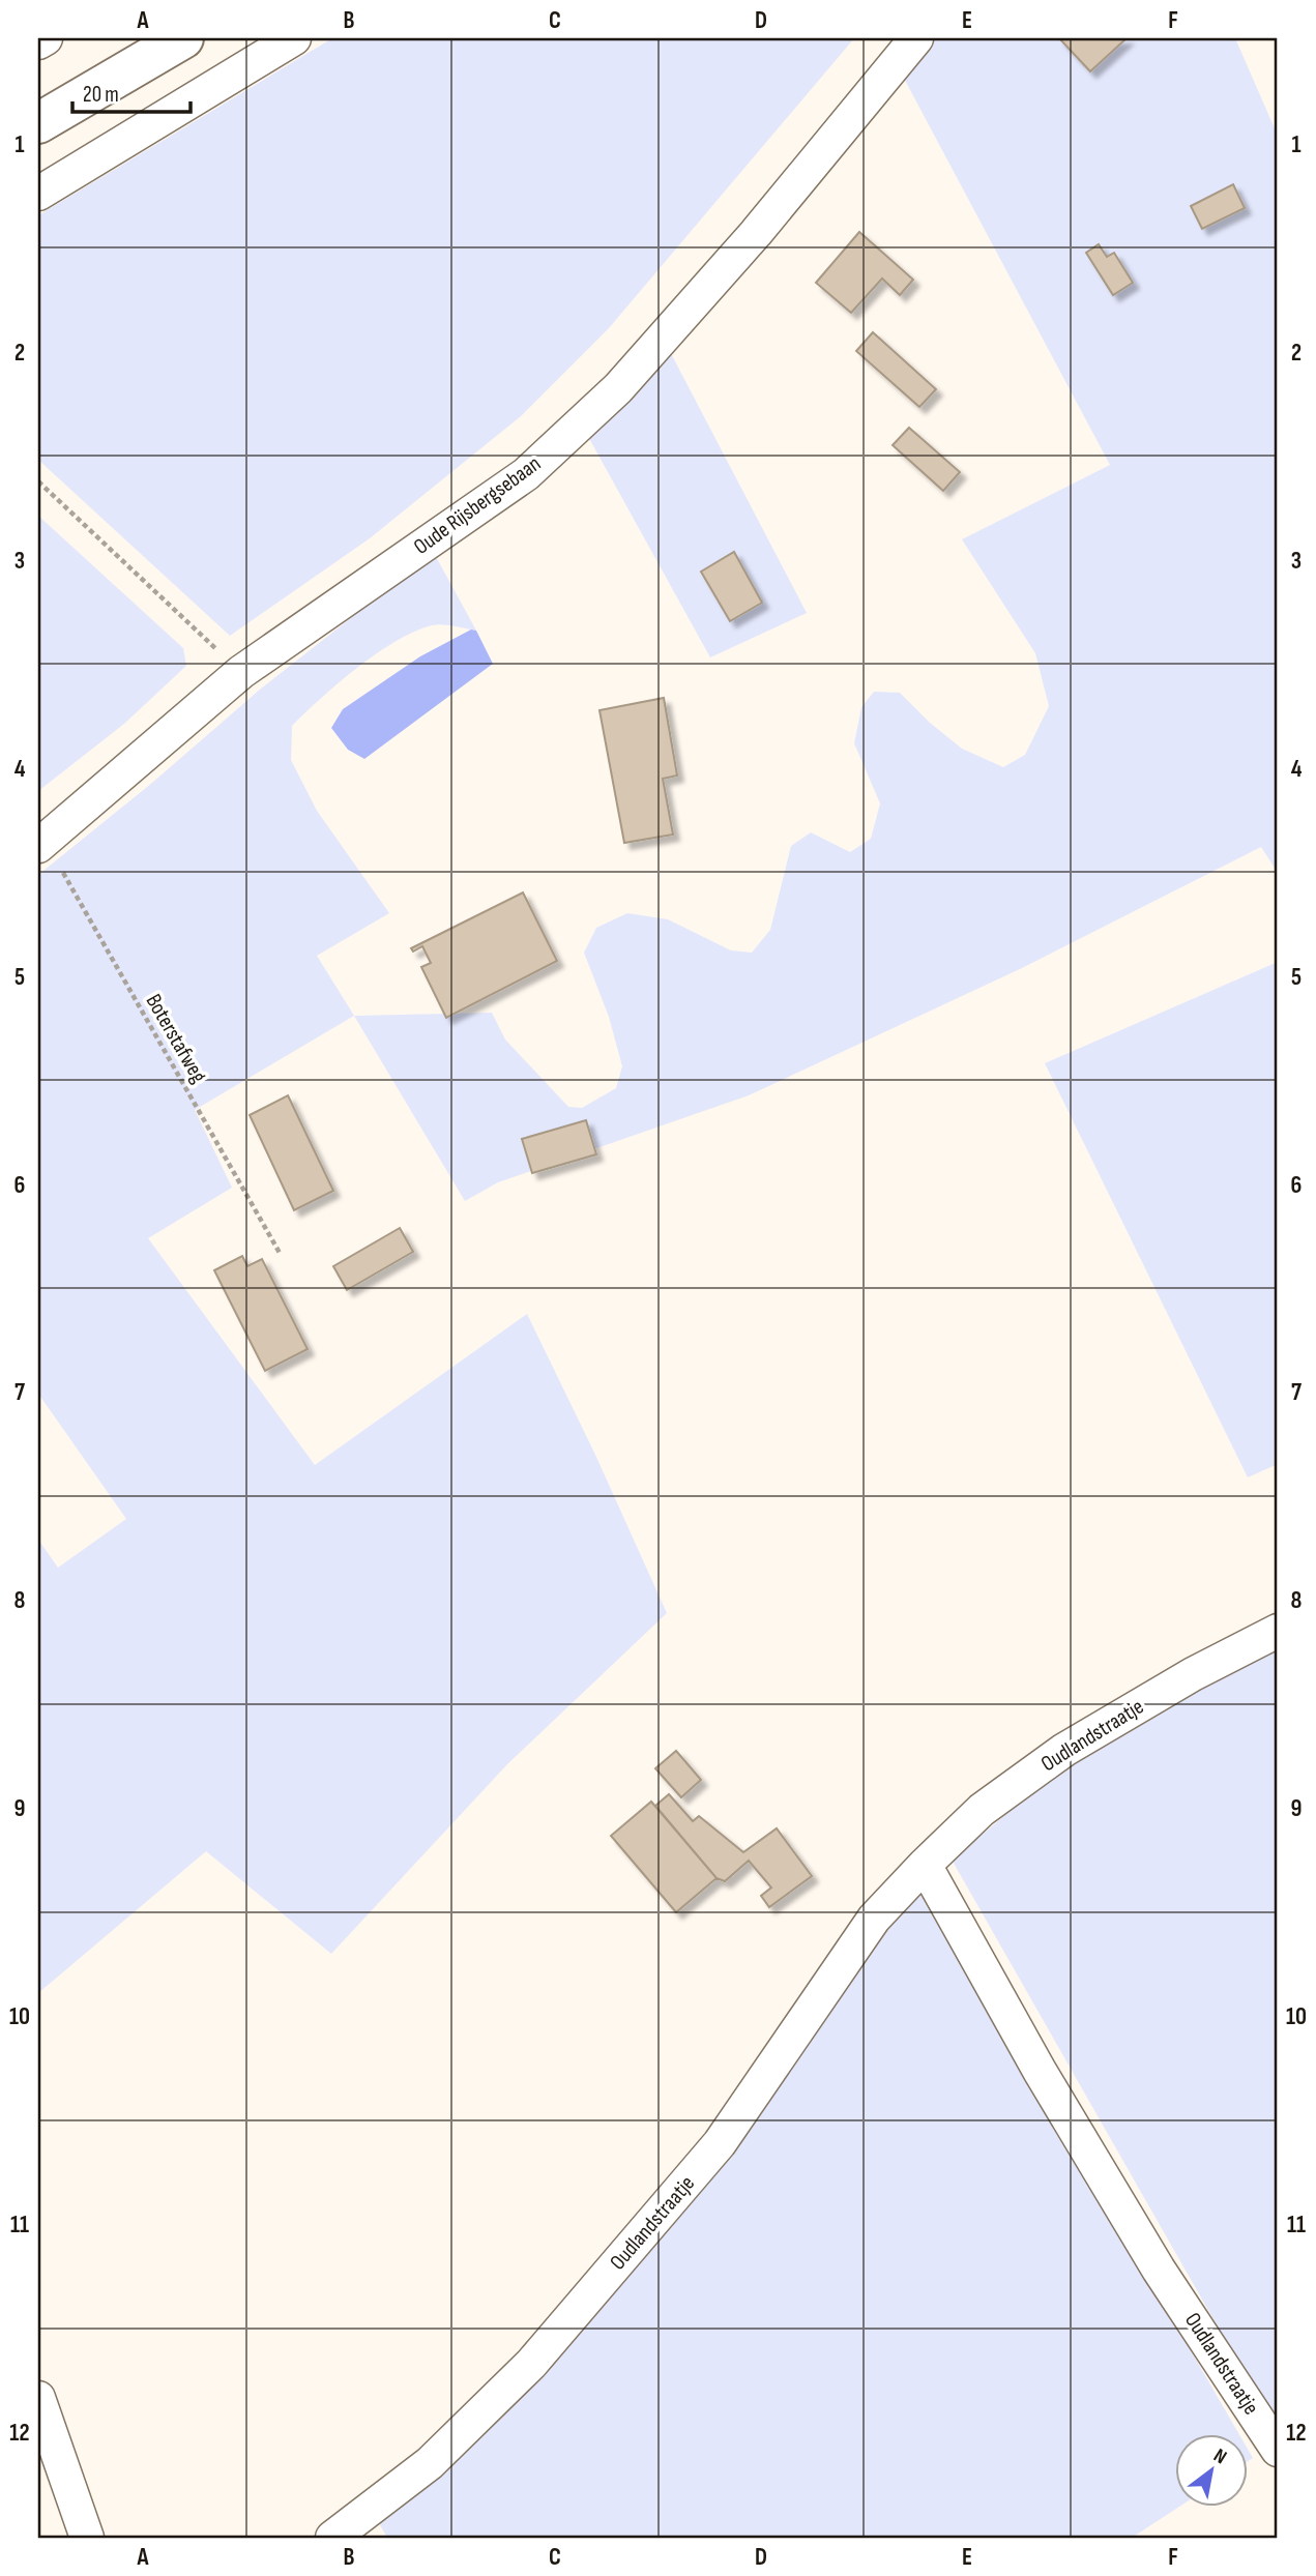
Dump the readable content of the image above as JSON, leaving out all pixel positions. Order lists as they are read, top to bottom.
{
  "streets": {
    "street": ["Oude Rijsbergsebaan", "Oudlandstraatje"],
    "path": ["Boterstafweg"]
  },
  "crossings": [
    ["Oude Rijsbergsebaan", "Boterstafweg"]
  ],
  "scale_bar": "20 m",
  "north": "top right",
  "grid": {
    "columns": [
      "A",
      "B",
      "C",
      "D",
      "E",
      "F"
    ],
    "rows": [
      "1",
      "2",
      "3",
      "4",
      "5",
      "6",
      "7",
      "8",
      "9",
      "10",
      "11",
      "12"
    ]
  }
}
